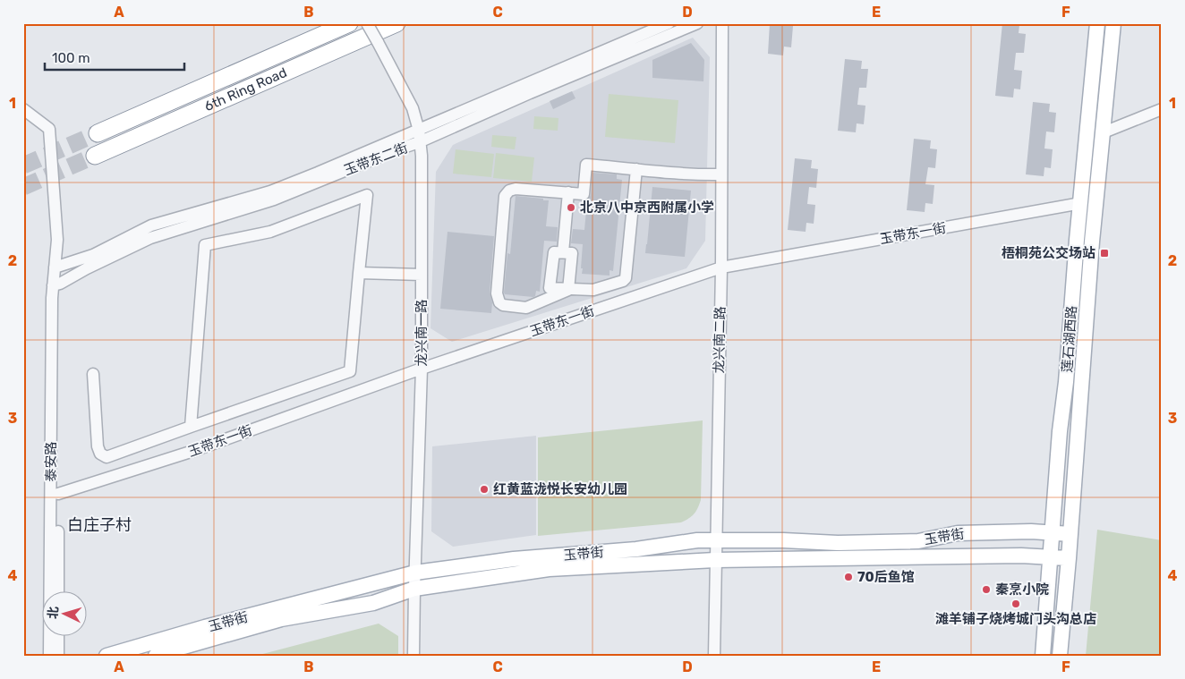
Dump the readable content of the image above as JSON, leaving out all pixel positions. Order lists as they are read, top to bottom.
{
  "streets": {
    "highway": ["6th Ring Road"],
    "main road": ["莲石湖西路", "玉带街"],
    "street": [
      "玉带东二街",
      "玉带东一街",
      "龙兴南一路",
      "龙兴南二路",
      "泰安路"
    ]
  },
  "crossings": [
    ["玉带东二街", "龙兴南一路"],
    ["玉带东二街", "泰安路"],
    ["玉带东一街", "龙兴南一路"],
    ["玉带东一街", "莲石湖西路"],
    ["玉带东一街", "龙兴南二路"],
    ["玉带东一街", "泰安路"],
    ["龙兴南一路", "玉带街"],
    ["莲石湖西路", "玉带街"],
    ["龙兴南二路", "玉带街"]
  ],
  "districts": ["白庄子村"],
  "places": {
    "other": [
      "北京八中京西附属小学",
      "红黄蓝泷悦长安幼儿园",
      "70后鱼馆",
      "秦烹小院",
      "滩羊铺子烧烤城门头沟总店"
    ],
    "transit": ["梧桐苑公交场站"]
  },
  "scale_bar": "100 m",
  "north": "left",
  "grid": {
    "columns": [
      "A",
      "B",
      "C",
      "D",
      "E",
      "F"
    ],
    "rows": [
      "1",
      "2",
      "3",
      "4"
    ]
  }
}
